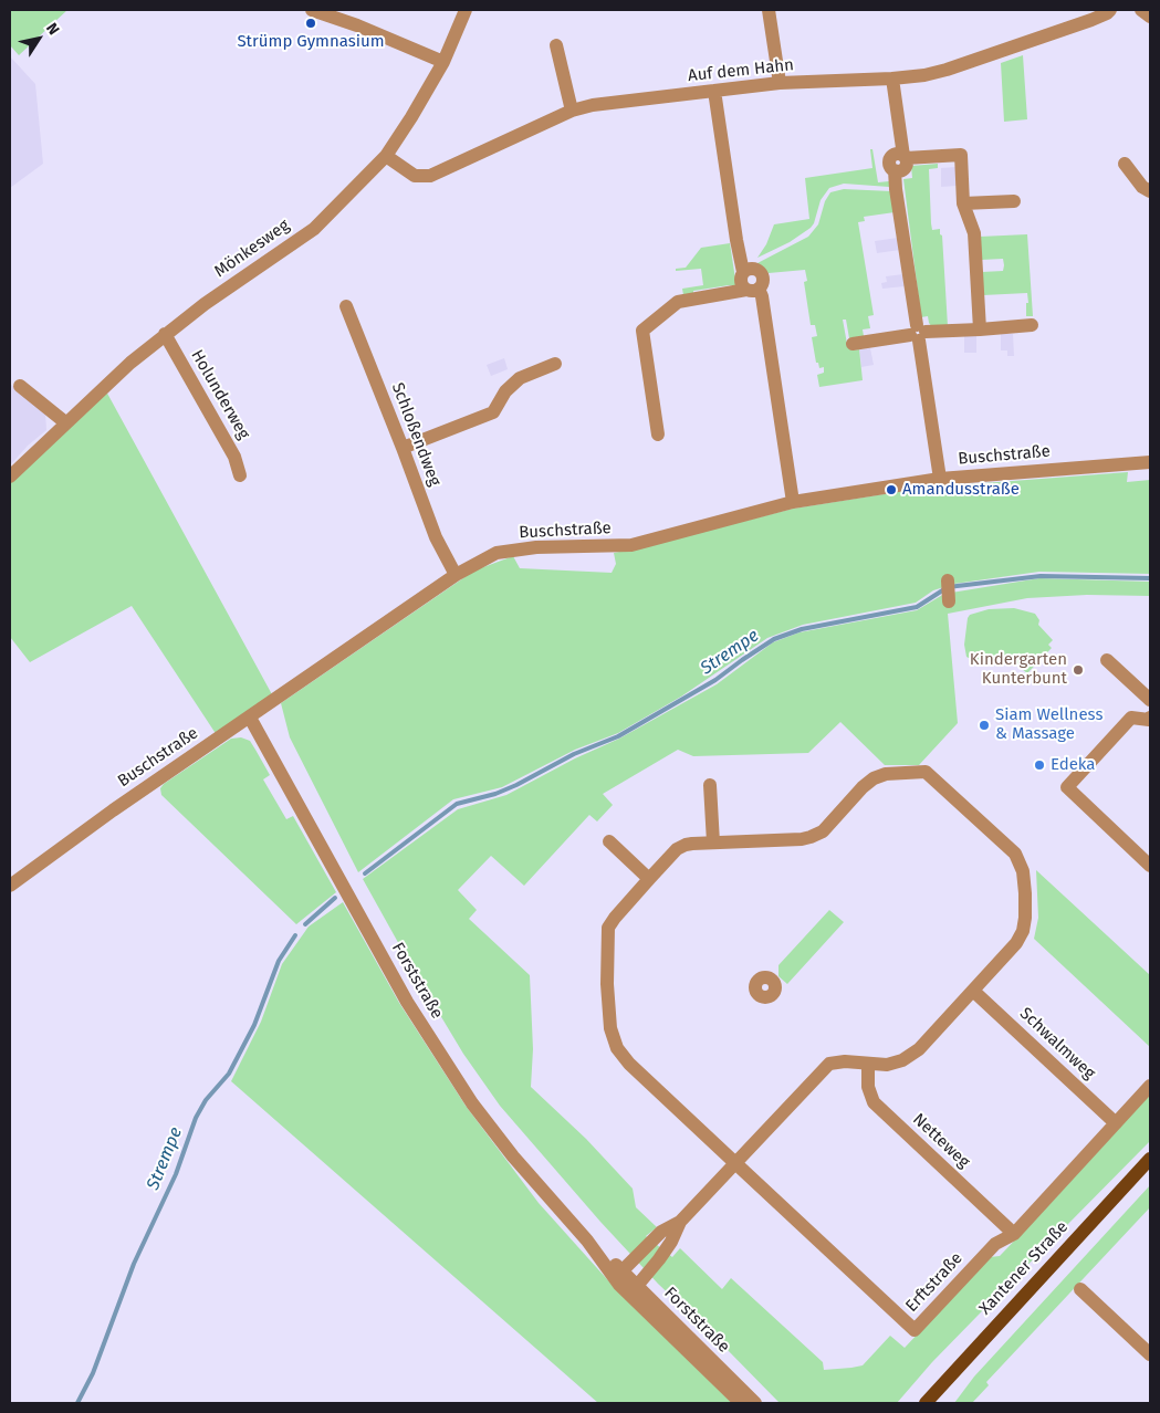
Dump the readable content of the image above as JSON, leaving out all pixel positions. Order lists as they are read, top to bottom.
{
  "streets": {
    "main road": ["Xantener Straße"],
    "street": [
      "Auf dem Hahn",
      "Mönkesweg",
      "Holunderweg",
      "Schloßendweg",
      "Buschstraße",
      "Forststraße",
      "Schwalmweg",
      "Netteweg",
      "Erftstraße"
    ]
  },
  "crossings": [
    ["Auf dem Hahn", "Mönkesweg"],
    ["Mönkesweg", "Holunderweg"],
    ["Schloßendweg", "Buschstraße"],
    ["Buschstraße", "Forststraße"],
    ["Schwalmweg", "Erftstraße"],
    ["Netteweg", "Erftstraße"]
  ],
  "water": ["Strempe"],
  "places": [
    "Strümp Gymnasium",
    "Amandusstraße",
    "Kindergarten Kunterbunt",
    "Siam Wellness & Massage",
    "Edeka"
  ],
  "north": "top right"
}
